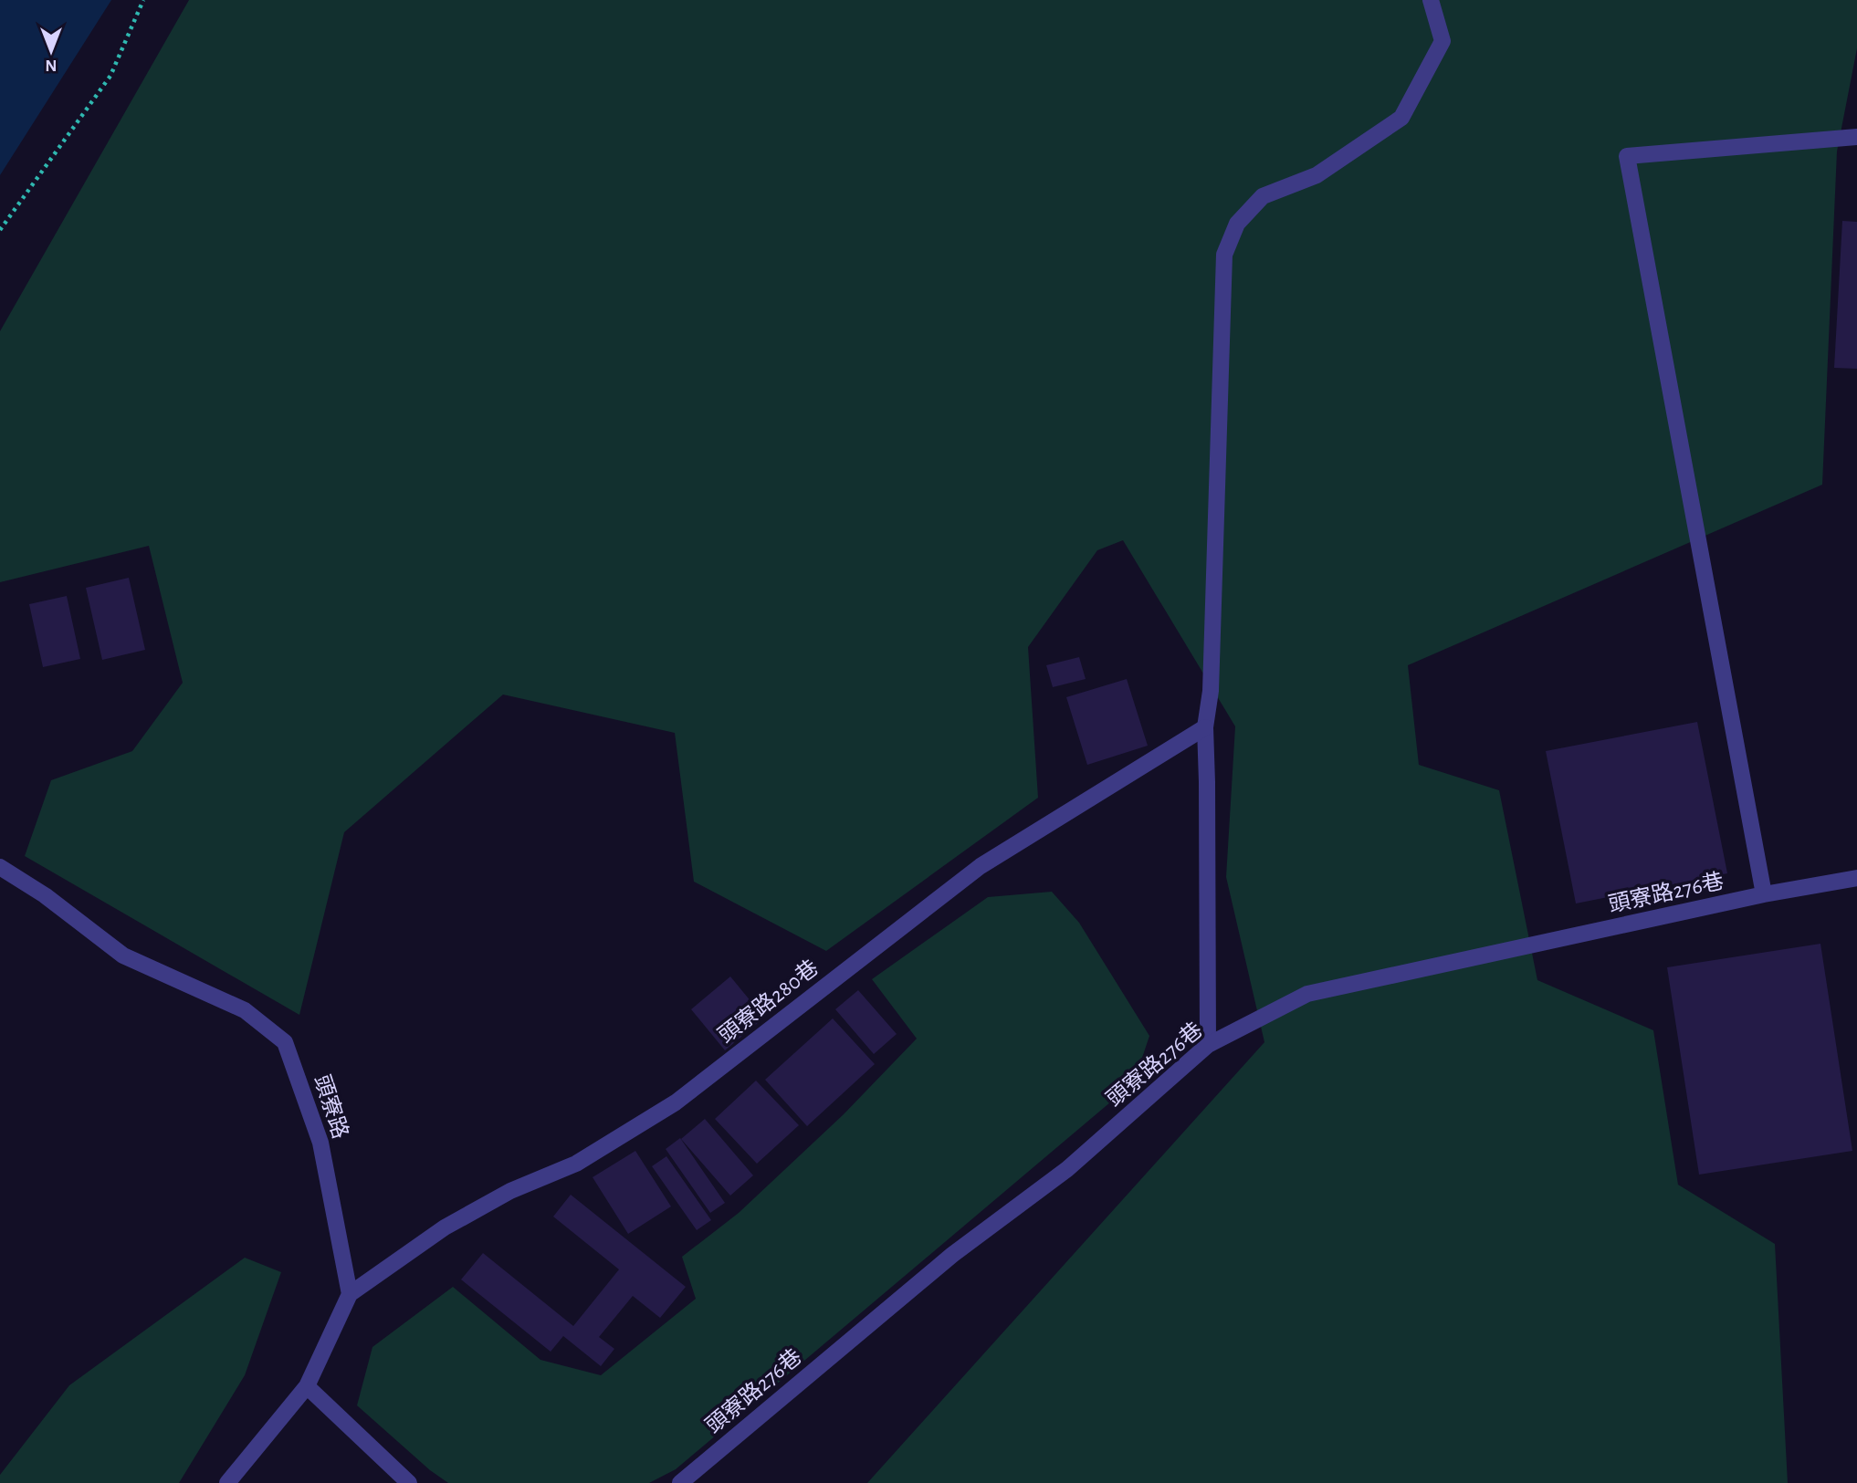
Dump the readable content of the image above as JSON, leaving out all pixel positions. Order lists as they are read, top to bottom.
{
  "streets": {
    "street": ["頭寮路276巷", "頭寮路280巷", "頭寮路"]
  },
  "crossings": [
    ["頭寮路280巷", "頭寮路"]
  ],
  "north": "bottom"
}
